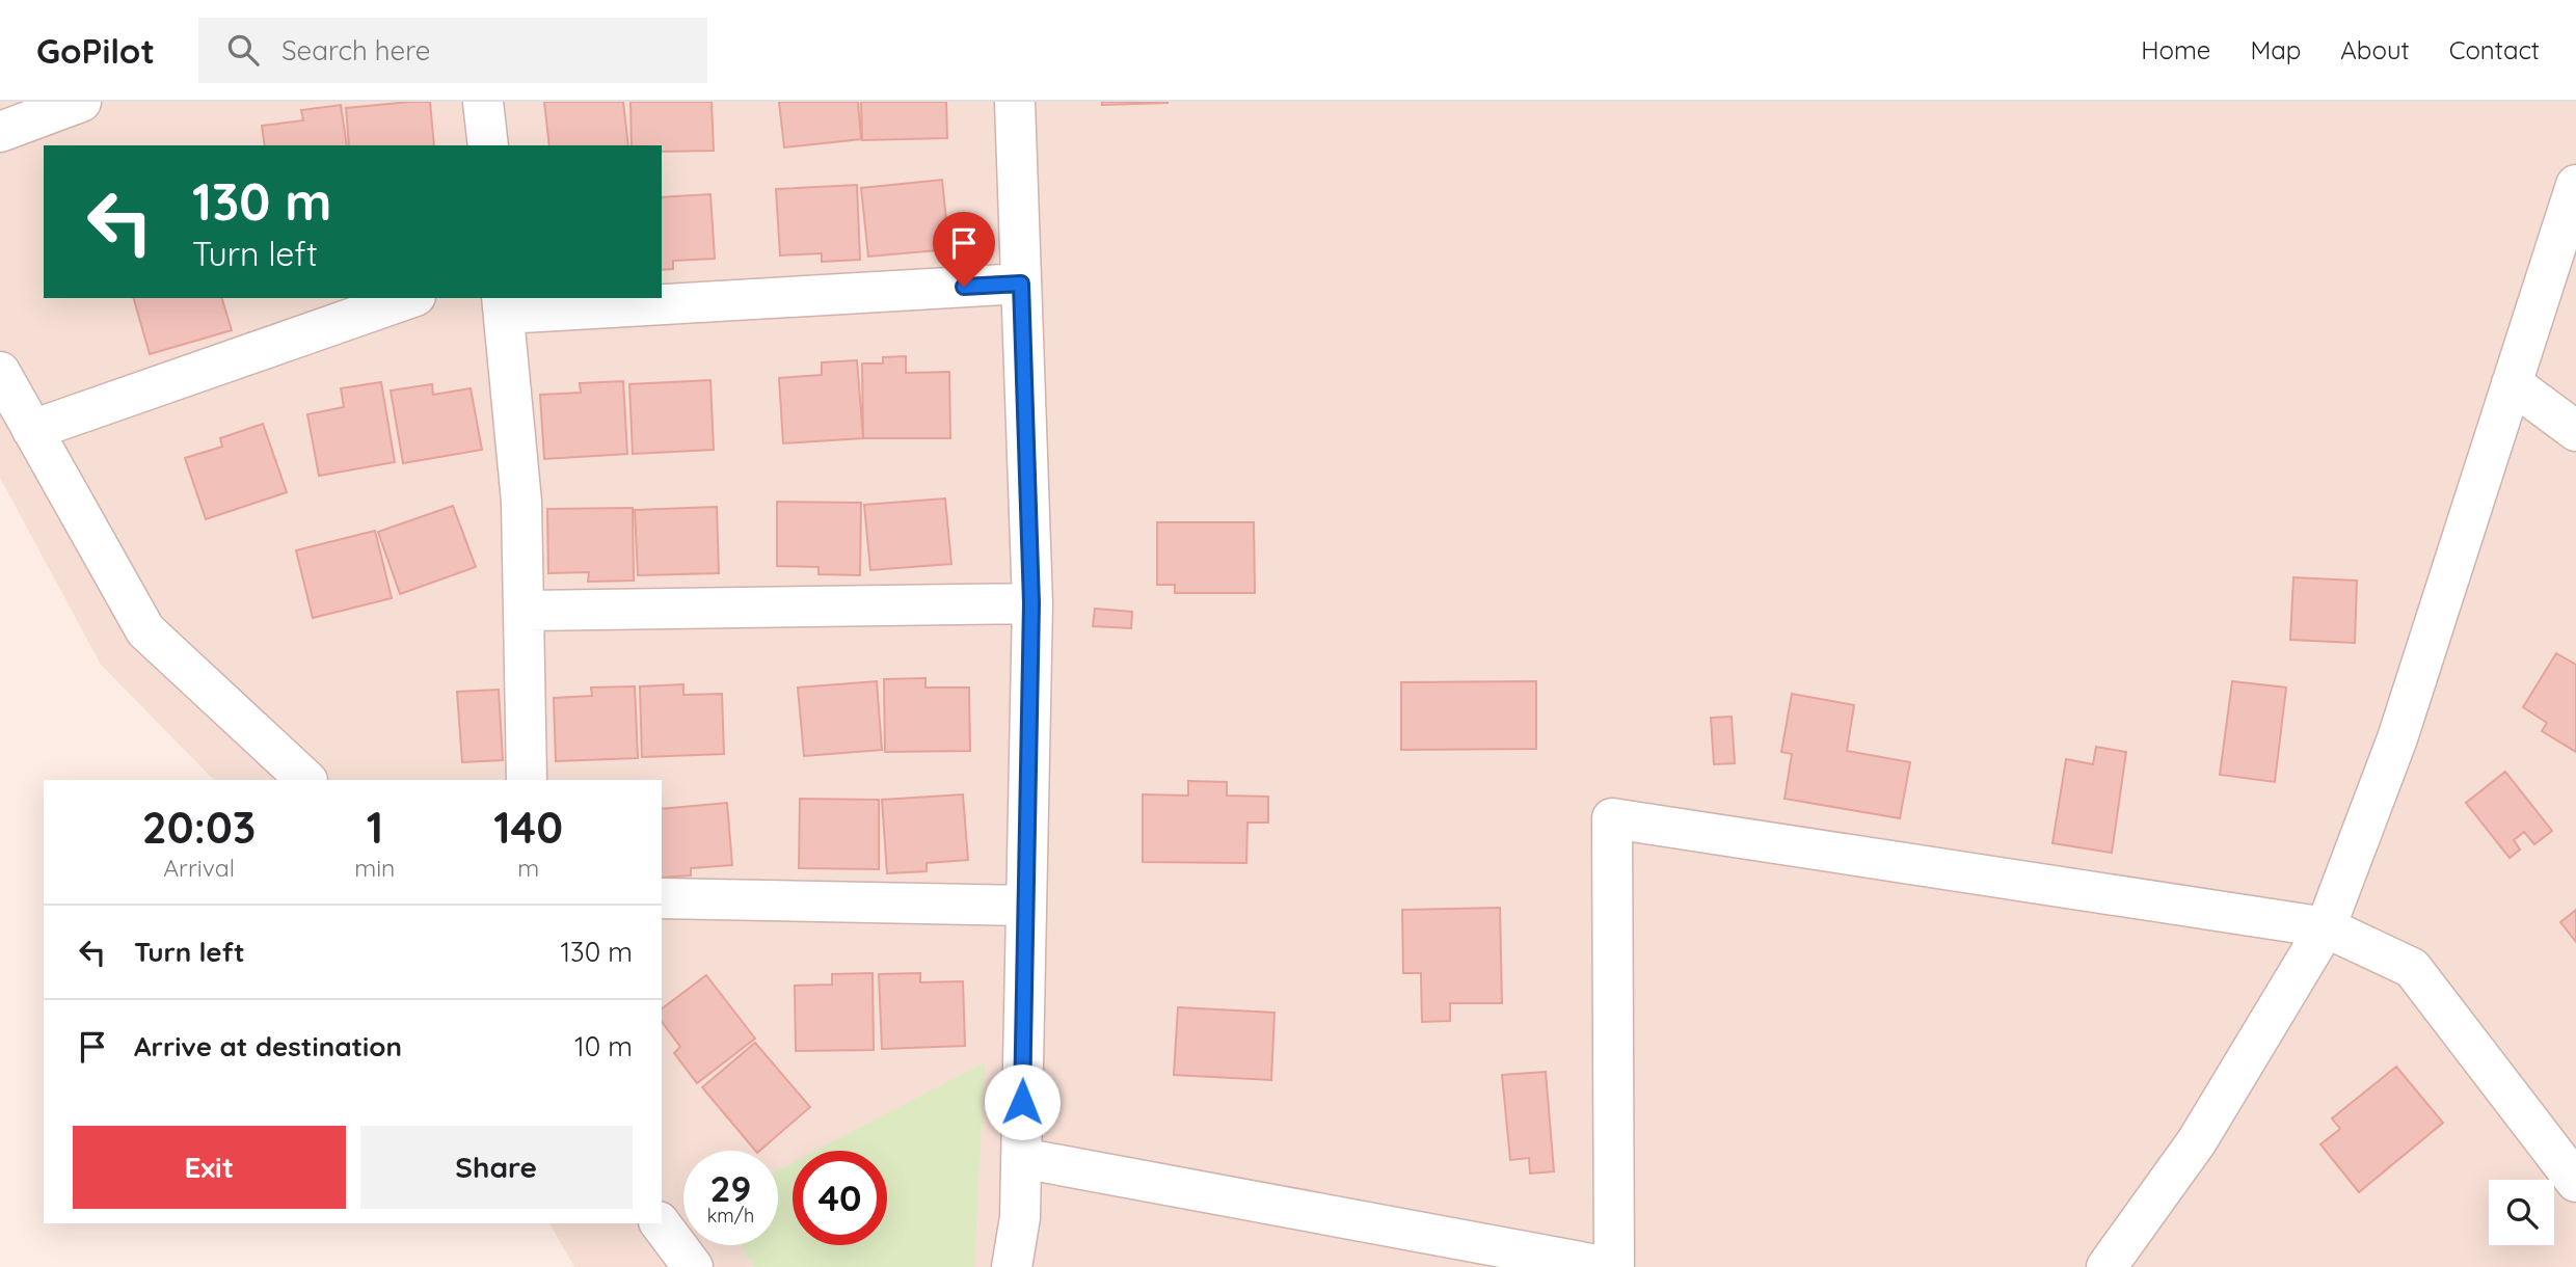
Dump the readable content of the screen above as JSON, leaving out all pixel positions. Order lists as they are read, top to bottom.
{
  "page": {
    "header": "GoPilot",
    "search": "Search here",
    "nav": [
      "Home",
      "Map",
      "About",
      "Contact"
    ],
    "turn": ["130 m", "Turn left"],
    "eta": [
      "20:03",
      "Arrival",
      "1",
      "min",
      "140",
      "m"
    ],
    "list": [
      {
        "name": "Turn left",
        "value": "130 m"
      },
      {
        "name": "Arrive at destination",
        "value": "10 m"
      }
    ],
    "buttons": ["Exit", "Share"],
    "speed": "29 km/h",
    "limit": "40"
  }
}
